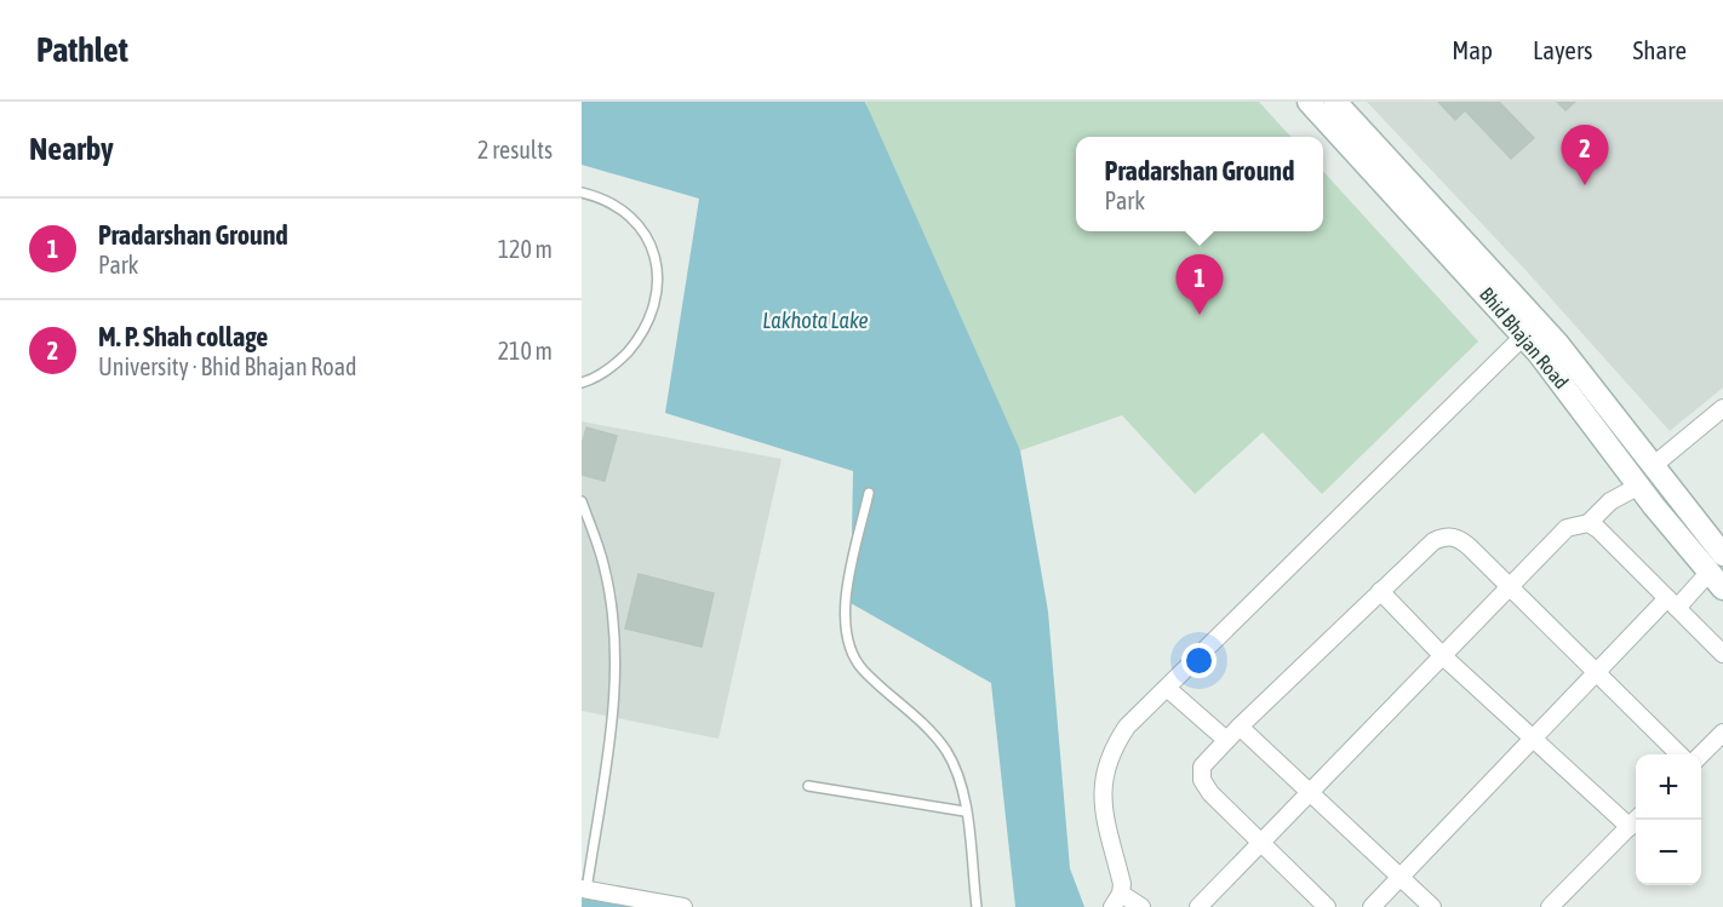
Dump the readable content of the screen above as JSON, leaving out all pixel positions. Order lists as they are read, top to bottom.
{
  "streets": {
    "main road": ["Bhid Bhajan Road"]
  },
  "water": ["Lakhota Lake"],
  "page": {
    "header": "Pathlet",
    "nav": ["Map", "Layers", "Share"],
    "heading": ["Nearby", "2 results"],
    "pins": ["2", "1"],
    "popup": ["Pradarshan Ground", "Park"],
    "list": [
      {
        "mark": "1",
        "name": "Pradarshan Ground",
        "note": "Park",
        "value": "120 m"
      },
      {
        "mark": "2",
        "name": "M. P. Shah collage",
        "note": "University · Bhid Bhajan Road",
        "value": "210 m"
      }
    ],
    "map_buttons": ["+", "−"]
  }
}
